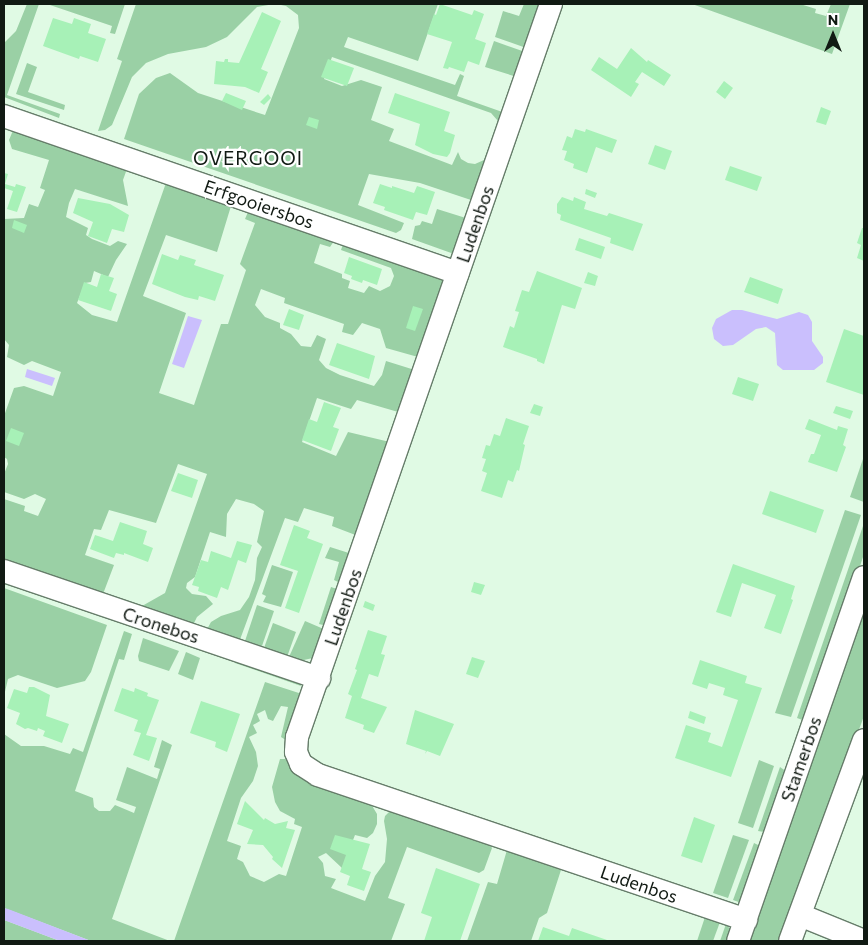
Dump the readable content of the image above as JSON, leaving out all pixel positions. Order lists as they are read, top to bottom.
{
  "streets": {
    "street": [
      "Erfgooiersbos",
      "Ludenbos",
      "Cronebos",
      "Stamerbos"
    ]
  },
  "crossings": [
    ["Erfgooiersbos", "Ludenbos"],
    ["Ludenbos", "Cronebos"],
    ["Ludenbos", "Stamerbos"]
  ],
  "districts": ["OVERGOOI"],
  "north": "top"
}
